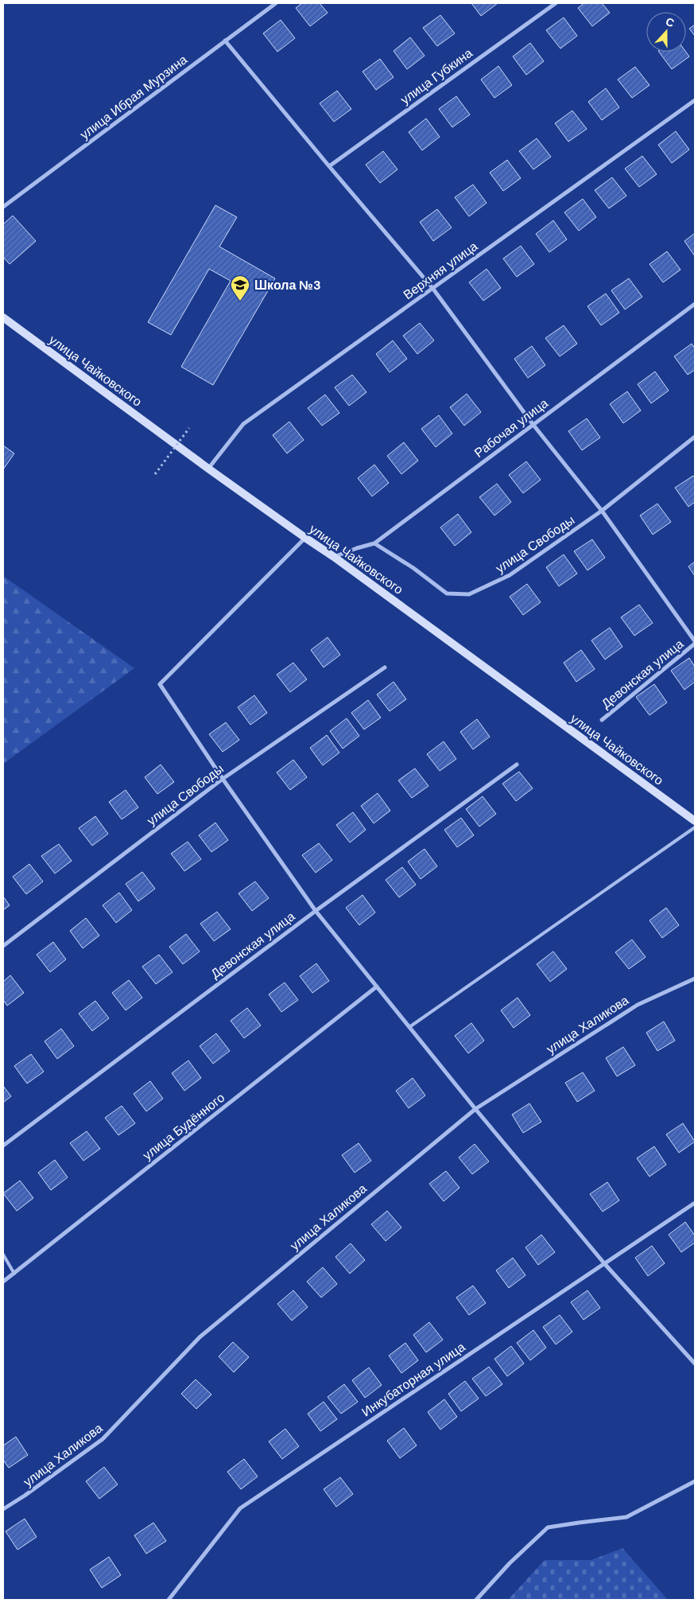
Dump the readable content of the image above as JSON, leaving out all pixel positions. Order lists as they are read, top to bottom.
{
  "streets": {
    "main road": ["улица Чайковского"],
    "street": [
      "улица Губкина",
      "улица Ибрая Мурзина",
      "Верхняя улица",
      "Рабочая улица",
      "улица Свободы",
      "Девонская улица",
      "улица Халикова",
      "улица Будённого",
      "Инкубаторная улица"
    ]
  },
  "crossings": [
    ["Верхняя улица", "улица Чайковского"],
    ["улица Чайковского", "Рабочая улица"],
    ["Рабочая улица", "улица Свободы"]
  ],
  "places": {
    "school or university": ["Школа №3"]
  },
  "north": "top"
}
